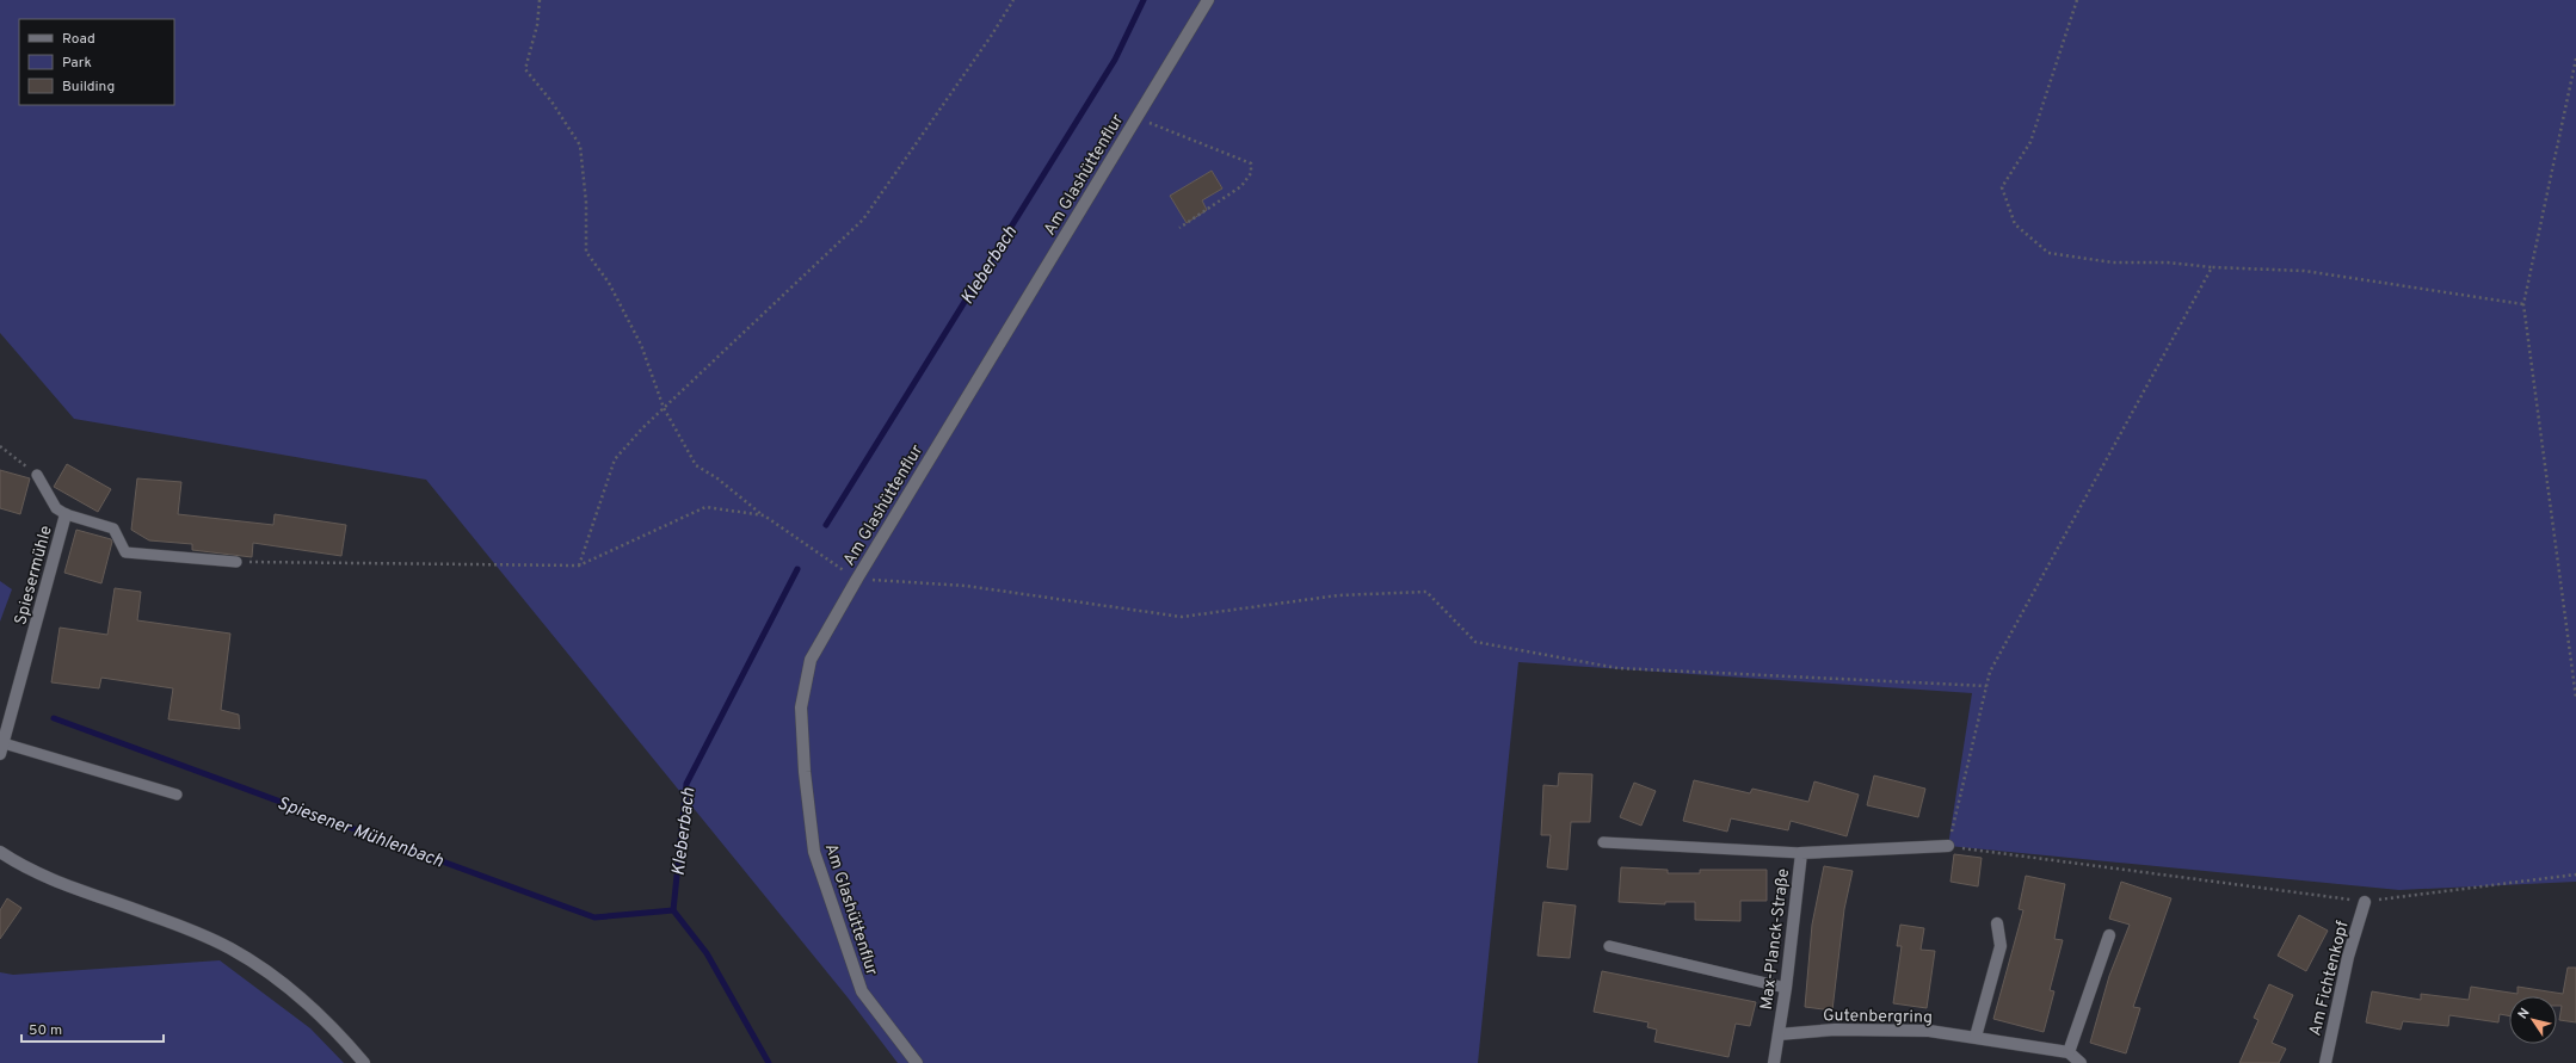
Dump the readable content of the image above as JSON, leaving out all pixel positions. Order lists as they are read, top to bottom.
{
  "streets": {
    "street": [
      "Am Glashüttenflur",
      "Spiesermühle",
      "Max-Planck-Straße",
      "Am Fichtenkopf",
      "Gutenbergring"
    ]
  },
  "crossings": [
    ["Max-Planck-Straße", "Gutenbergring"]
  ],
  "water": ["Kleberbach", "Spiesener Mühlenbach"],
  "legend": ["Road", "Park", "Building"],
  "scale_bar": "50 m",
  "north": "top left"
}
